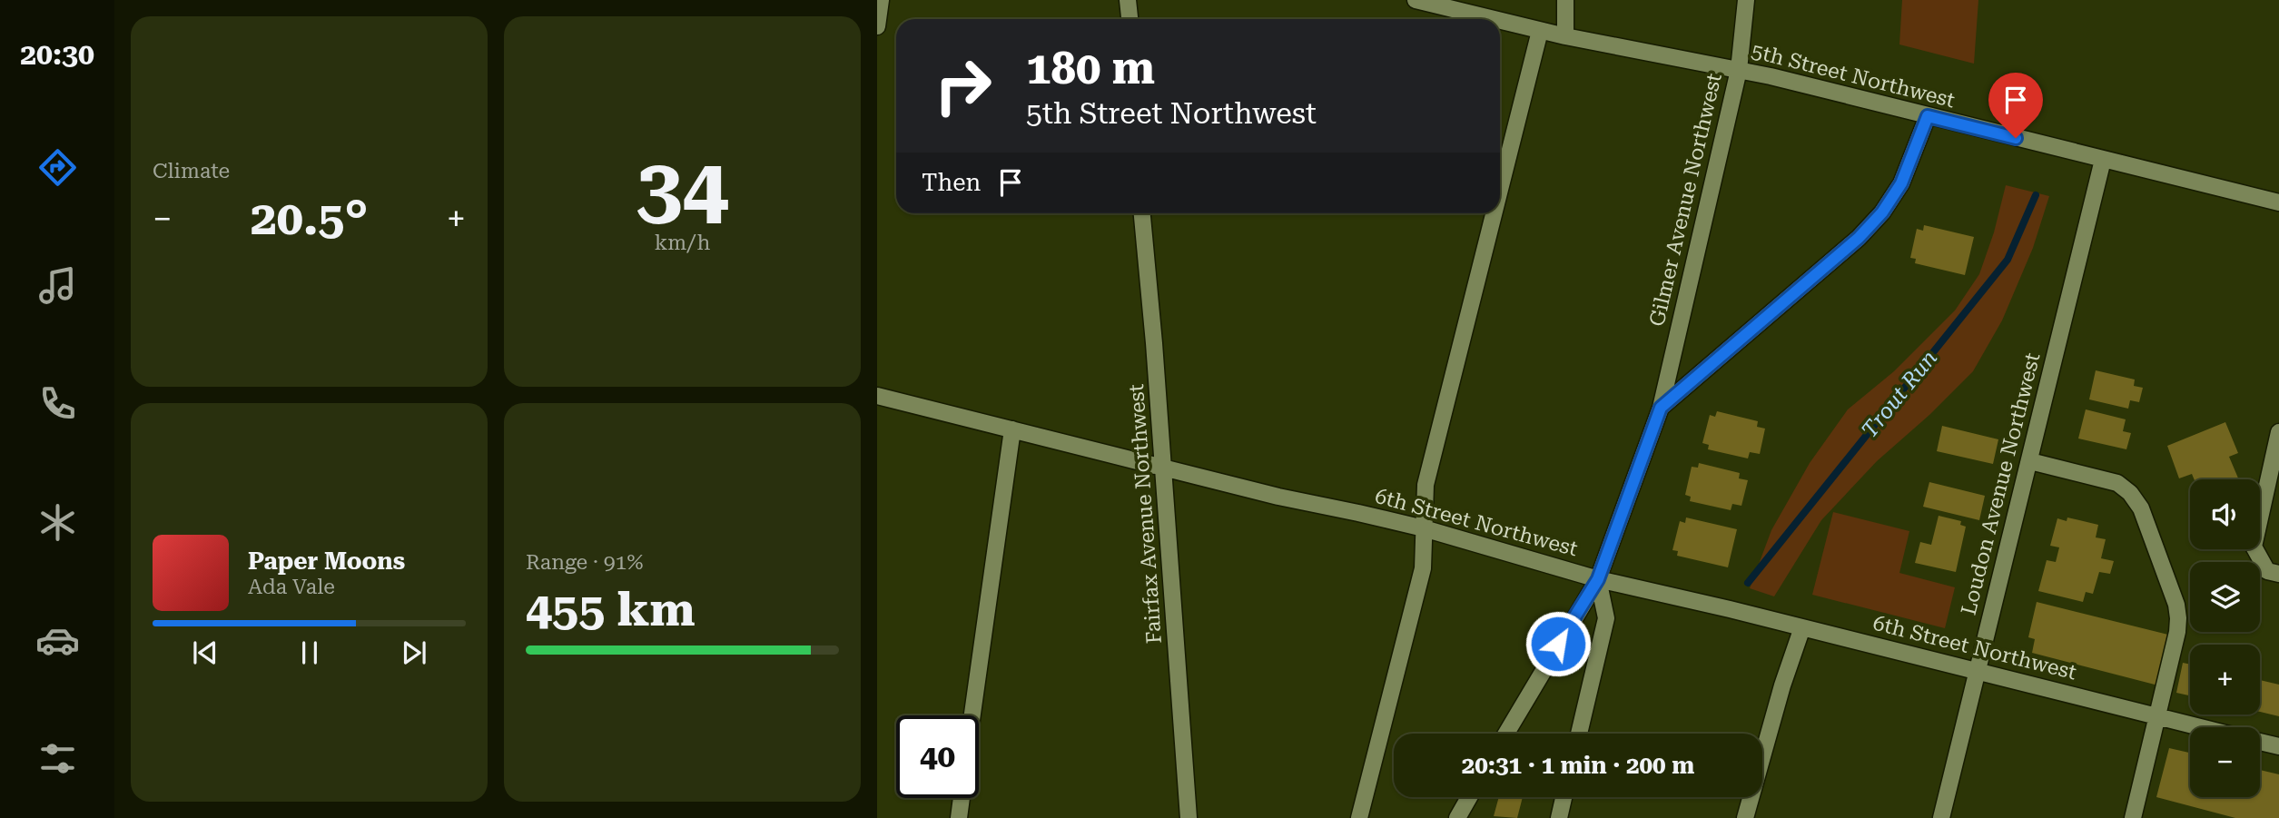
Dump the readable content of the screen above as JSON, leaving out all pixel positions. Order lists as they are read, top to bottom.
{
  "streets": {
    "street": [
      "5th Street Northwest",
      "Gilmer Avenue Northwest",
      "Loudon Avenue Northwest",
      "Fairfax Avenue Northwest",
      "6th Street Northwest"
    ]
  },
  "crossings": [
    ["5th Street Northwest", "Gilmer Avenue Northwest"],
    ["5th Street Northwest", "Loudon Avenue Northwest"],
    ["Gilmer Avenue Northwest", "6th Street Northwest"],
    ["Loudon Avenue Northwest", "6th Street Northwest"],
    ["Fairfax Avenue Northwest", "6th Street Northwest"]
  ],
  "water": ["Trout Run"],
  "page": {
    "tabs": "20:30",
    "tile": [
      "Climate",
      ["34", "km/h"],
      ["Range · 91%", "455 km"]
    ],
    "turn": ["180 m", "5th Street Northwest"],
    "then": "Then",
    "heat": ["−", "20.5°", "+"],
    "map_buttons": ["+", "−"],
    "song": ["Paper Moons", "Ada Vale"],
    "limit": "40",
    "trip": "20:31 · 1 min · 200 m"
  }
}
